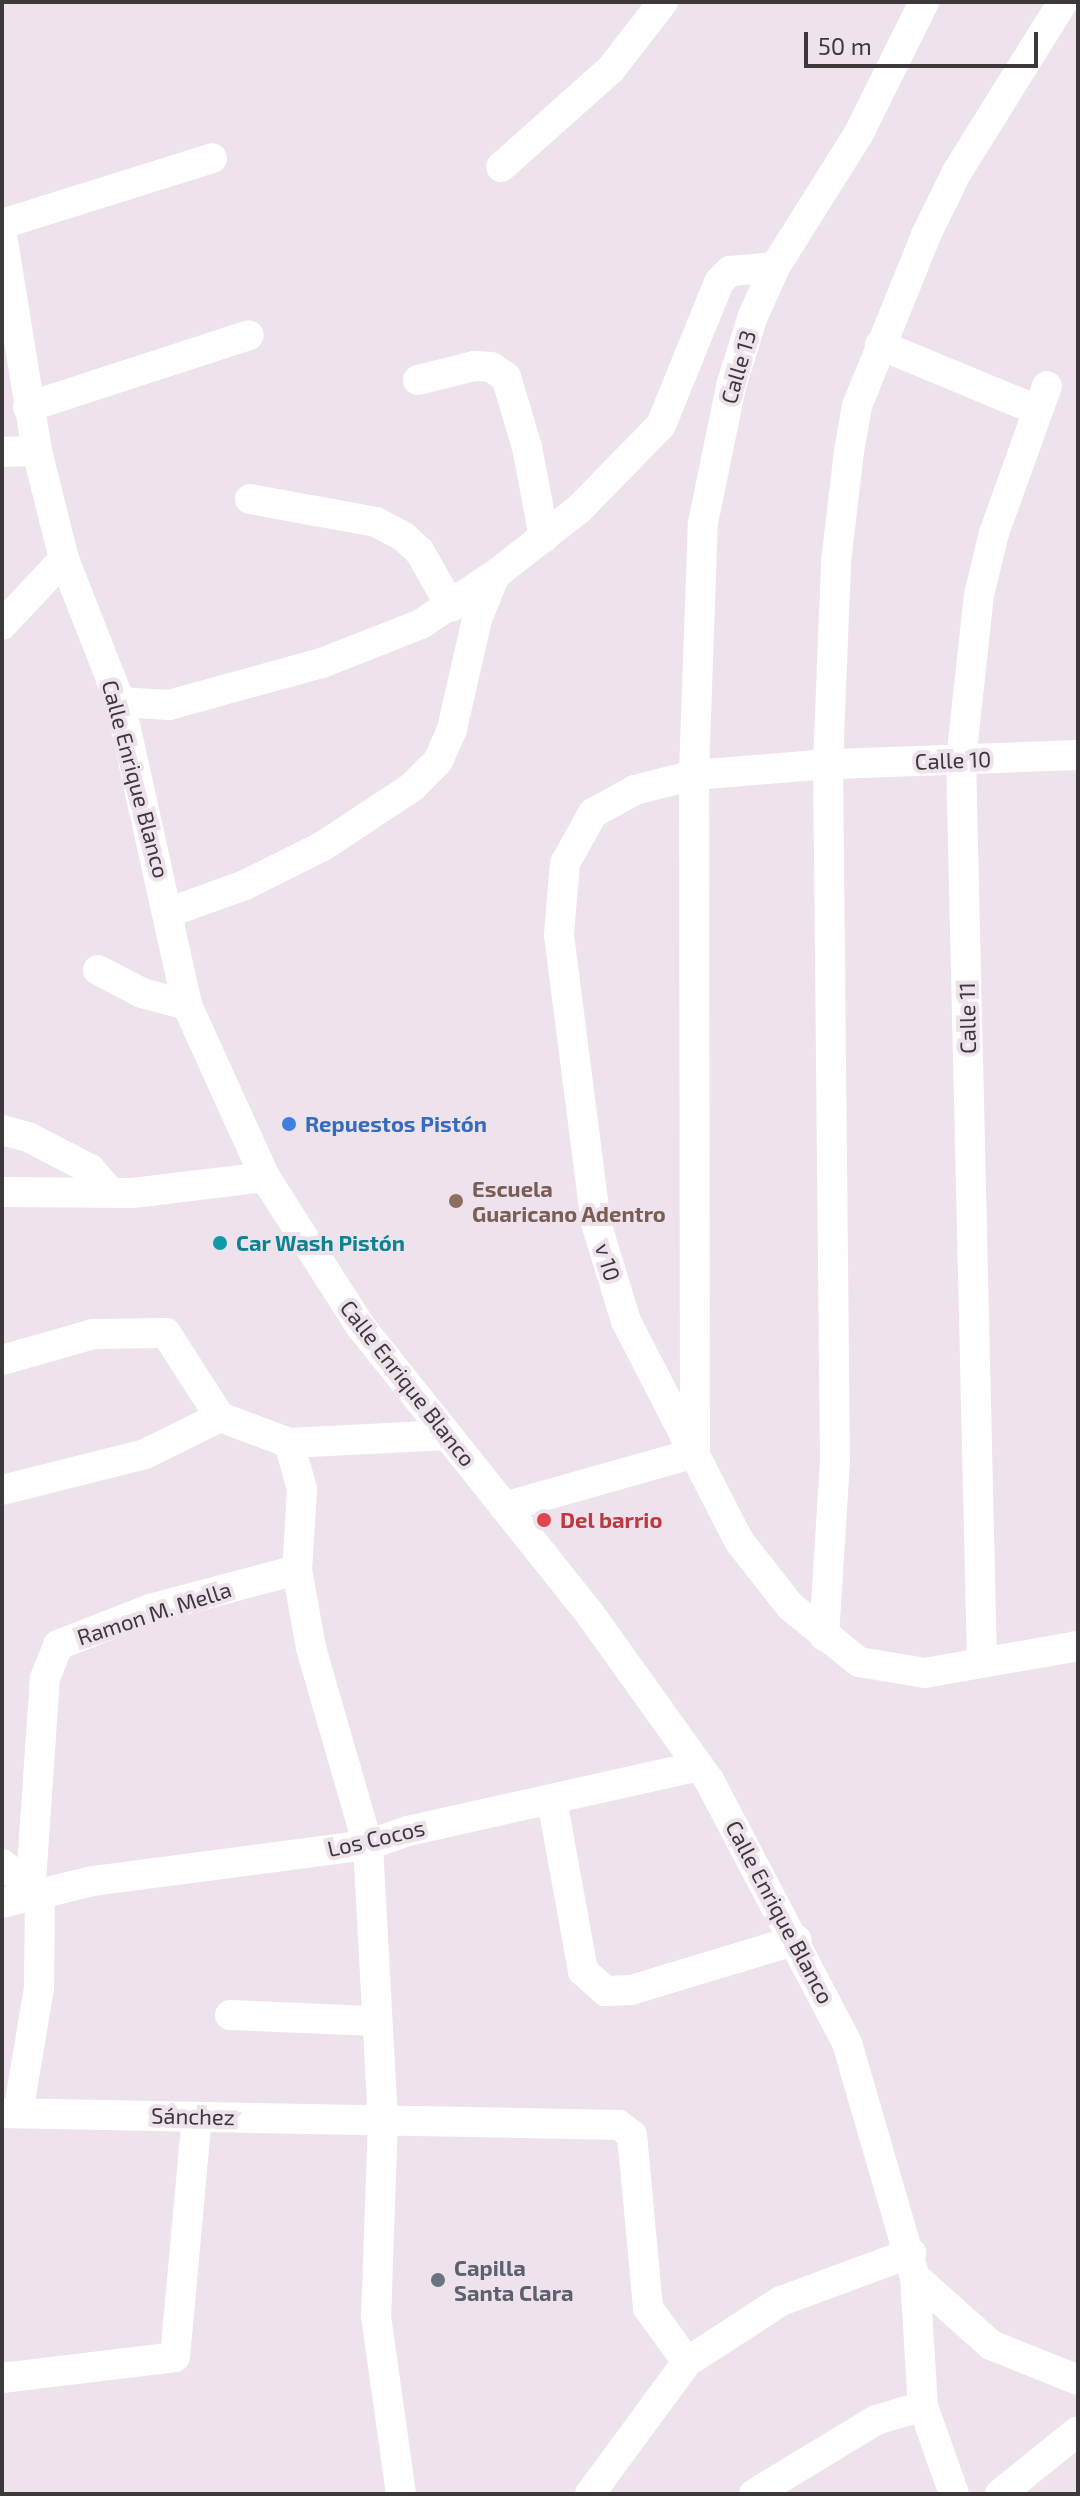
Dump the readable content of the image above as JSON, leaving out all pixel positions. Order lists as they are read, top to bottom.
{
  "streets": {
    "street": [
      "Calle 13",
      "Calle 10",
      "Calle Enrique Blanco",
      "Calle 11",
      "v 10",
      "Ramon M. Mella",
      "Los Cocos",
      "Sánchez"
    ]
  },
  "crossings": [
    ["Calle 13", "v 10"],
    ["Calle 10", "Calle 11"],
    ["Calle 10", "v 10"],
    ["Calle Enrique Blanco", "Los Cocos"],
    ["Calle 11", "v 10"],
    ["Ramon M. Mella", "Los Cocos"],
    ["Ramon M. Mella", "Sánchez"]
  ],
  "places": [
    "Repuestos Pistón",
    "Escuela Guaricano Adentro",
    "Car Wash Pistón",
    "Del barrio",
    "Capilla Santa Clara"
  ],
  "scale_bar": "50 m"
}
